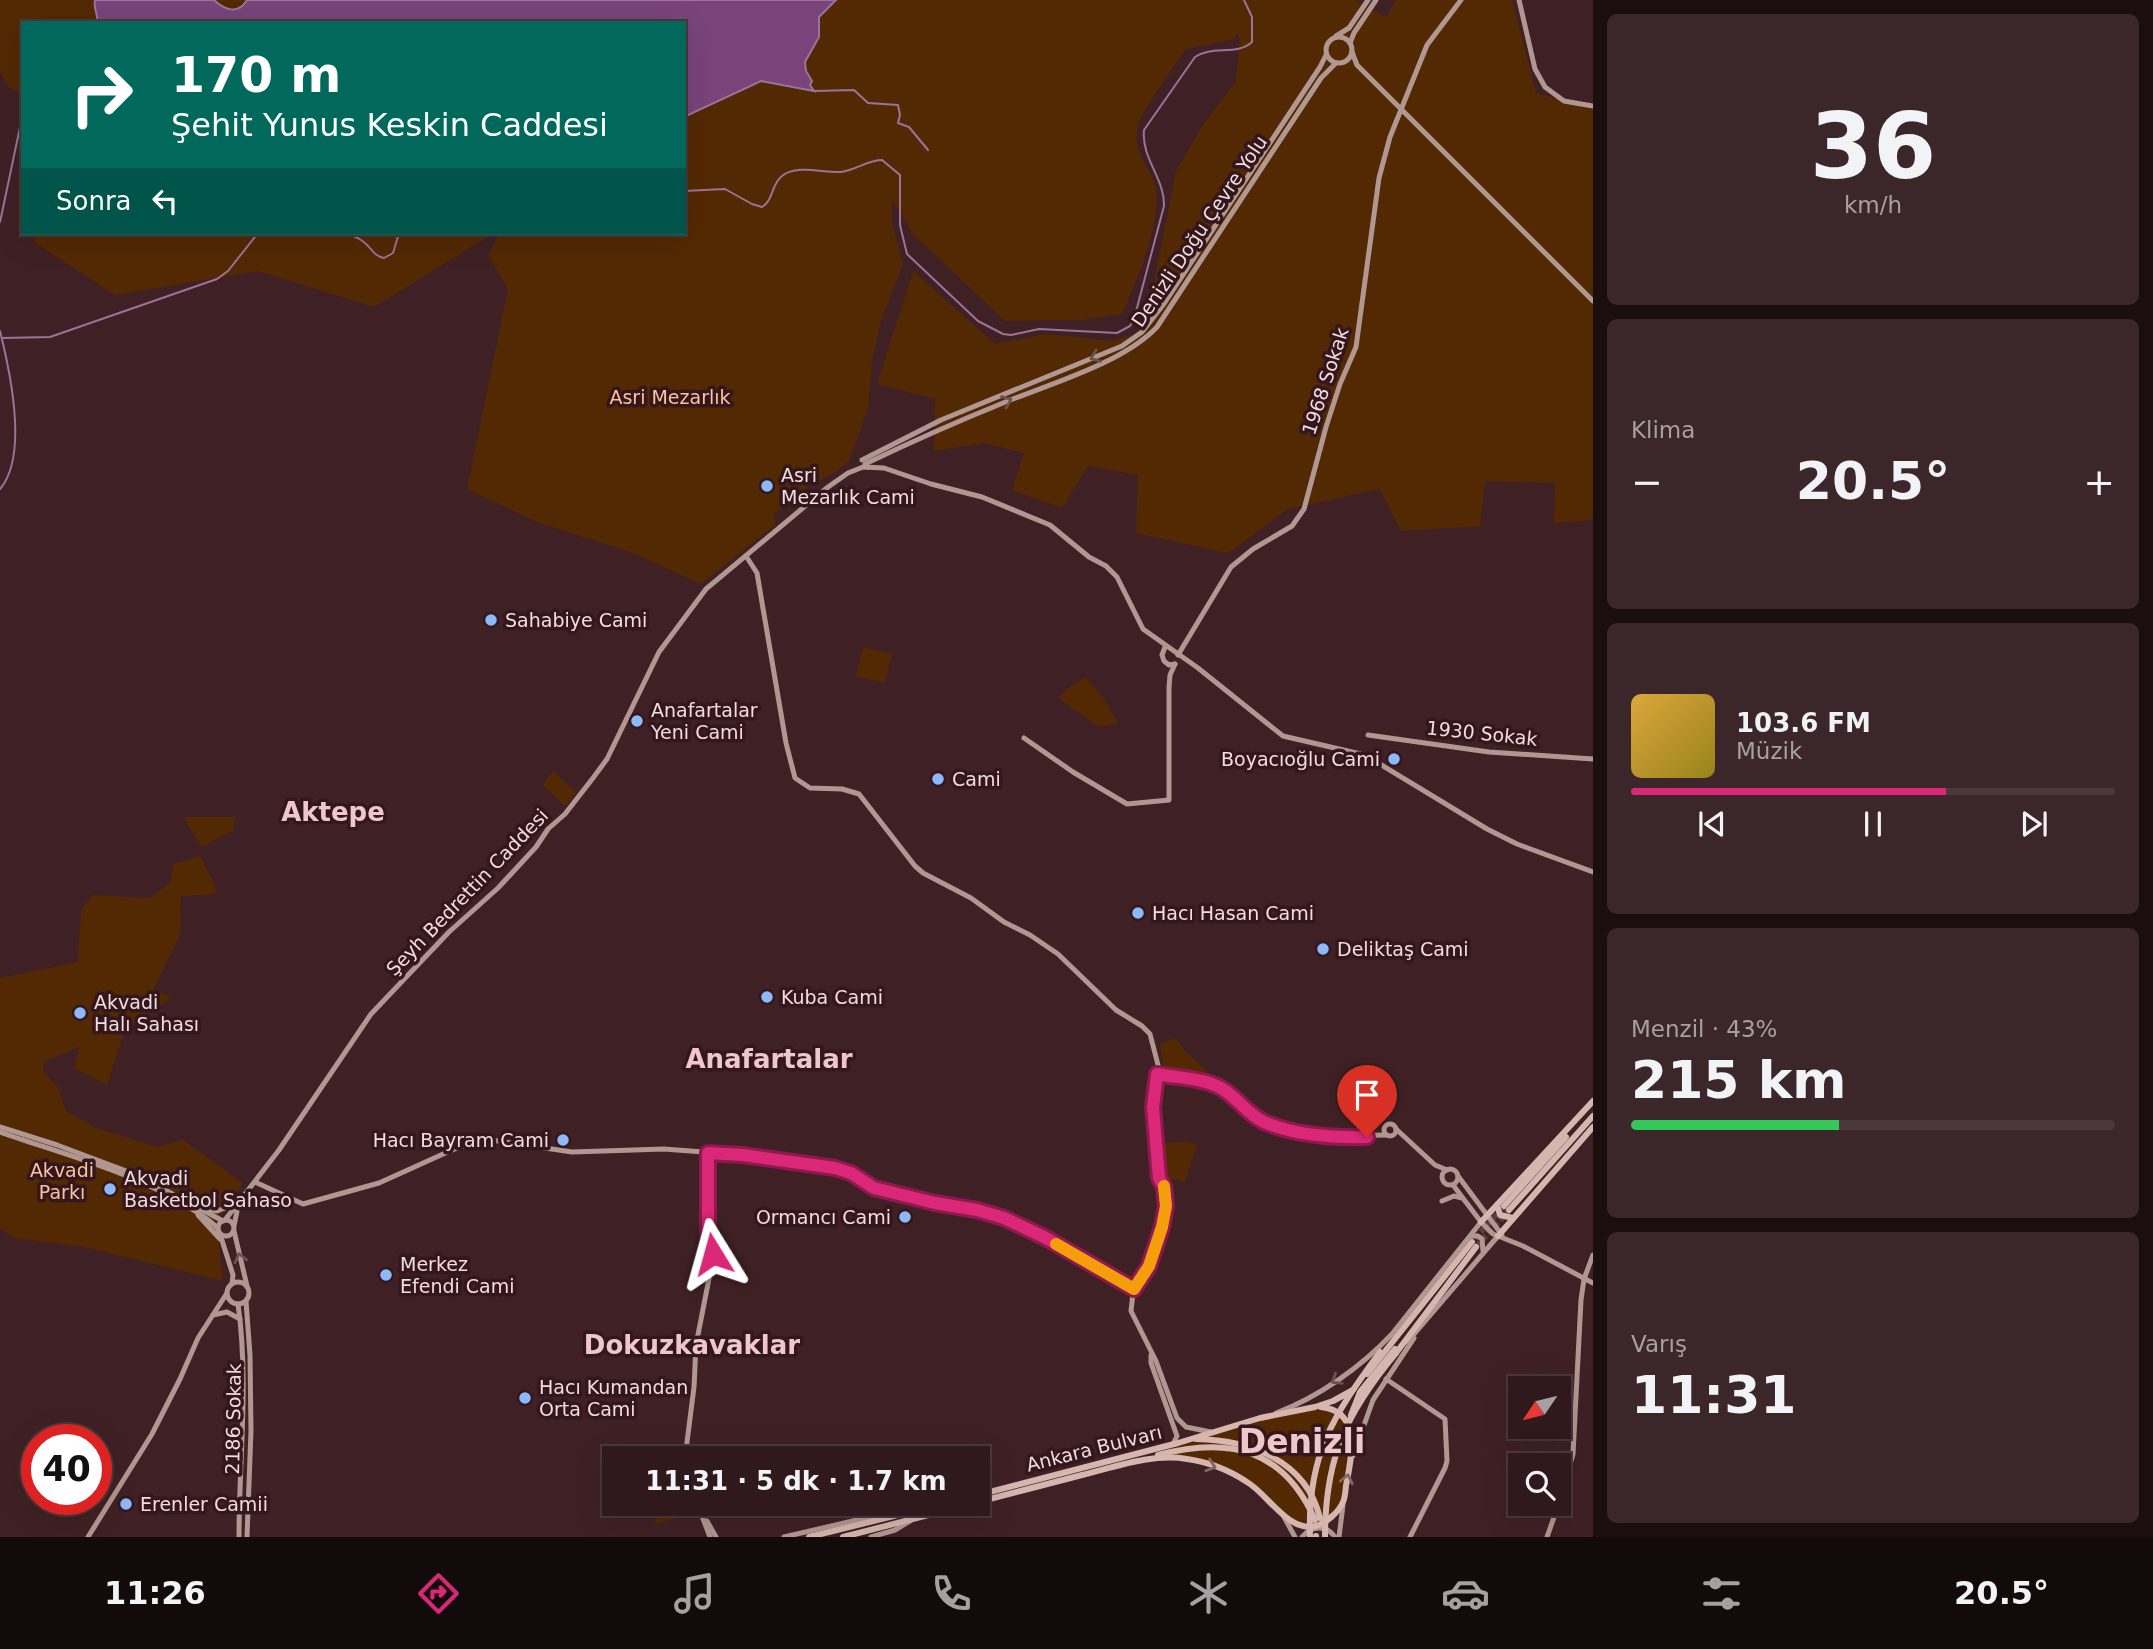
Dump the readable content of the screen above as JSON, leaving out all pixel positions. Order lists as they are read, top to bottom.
{
  "streets": {
    "main road": [
      "Denizli Doğu Çevre Yolu",
      "1968 Sokak",
      "1930 Sokak",
      "Şeyh Bedrettin Caddesi",
      "2186 Sokak",
      "Ankara Bulvarı"
    ]
  },
  "crossings": [
    ["Denizli Doğu Çevre Yolu", "Şeyh Bedrettin Caddesi"],
    ["Şeyh Bedrettin Caddesi", "2186 Sokak"]
  ],
  "districts": [
    "Aktepe",
    "Anafartalar",
    "Dokuzkavaklar",
    "Denizli"
  ],
  "parks": ["Asri Mezarlık", "Akvadi Parkı"],
  "places": [
    "Asri Mezarlık Cami",
    "Sahabiye Cami",
    "Anafartalar Yeni Cami",
    "Boyacıoğlu Cami",
    "Cami",
    "Hacı Hasan Cami",
    "Deliktaş Cami",
    "Kuba Cami",
    "Akvadi Halı Sahası",
    "Hacı Bayram Cami",
    "Akvadi Basketbol Sahaso",
    "Ormancı Cami",
    "Merkez Efendi Cami",
    "Hacı Kumandan Orta Cami",
    "Erenler Camii"
  ],
  "north": "bottom left",
  "page": {
    "tile": [
      ["36", "km/h"],
      "Klima",
      ["Menzil · 43%", "215 km"],
      ["Varış", "11:31"]
    ],
    "turn": ["170 m", "Şehit Yunus Keskin Caddesi"],
    "then": "Sonra",
    "heat": ["−", "20.5°", "+"],
    "song": ["103.6 FM", "Müzik"],
    "limit": "40",
    "trip": "11:31 · 5 dk · 1.7 km",
    "tabs": ["11:26", "20.5°"]
  }
}
